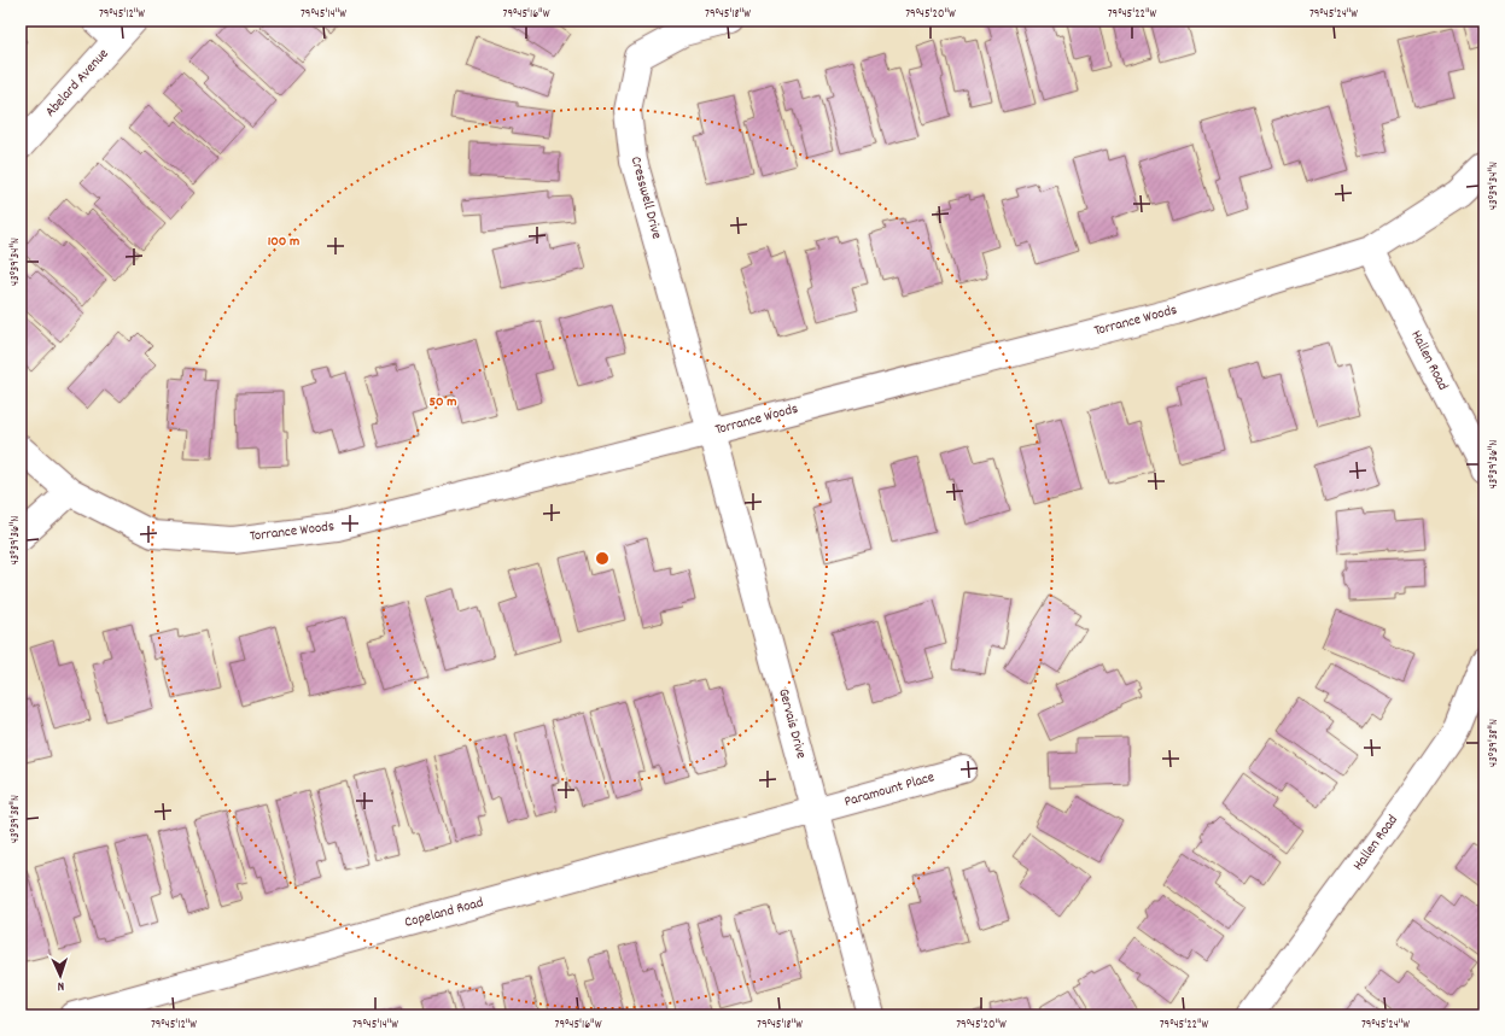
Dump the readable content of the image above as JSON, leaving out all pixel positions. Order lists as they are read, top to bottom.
{
  "streets": {
    "street": [
      "Abelard Avenue",
      "Cresswell Drive",
      "Torrance Woods",
      "Hallen Road",
      "Gervais Drive",
      "Paramount Place",
      "Copeland Road"
    ]
  },
  "crossings": [
    ["Cresswell Drive", "Torrance Woods"],
    ["Cresswell Drive", "Gervais Drive"],
    ["Torrance Woods", "Hallen Road"],
    ["Torrance Woods", "Gervais Drive"],
    ["Gervais Drive", "Paramount Place"],
    ["Gervais Drive", "Copeland Road"],
    ["Paramount Place", "Copeland Road"]
  ],
  "north": "bottom",
  "coordinates": [
    "79°45'12\"W",
    "79°45'14\"W",
    "79°45'16\"W",
    "79°45'18\"W",
    "79°45'20\"W",
    "79°45'22\"W",
    "79°45'24\"W",
    "43°39'34\"N",
    "43°39'36\"N",
    "43°39'38\"N"
  ],
  "rings": ["100 m", "50 m"]
}
